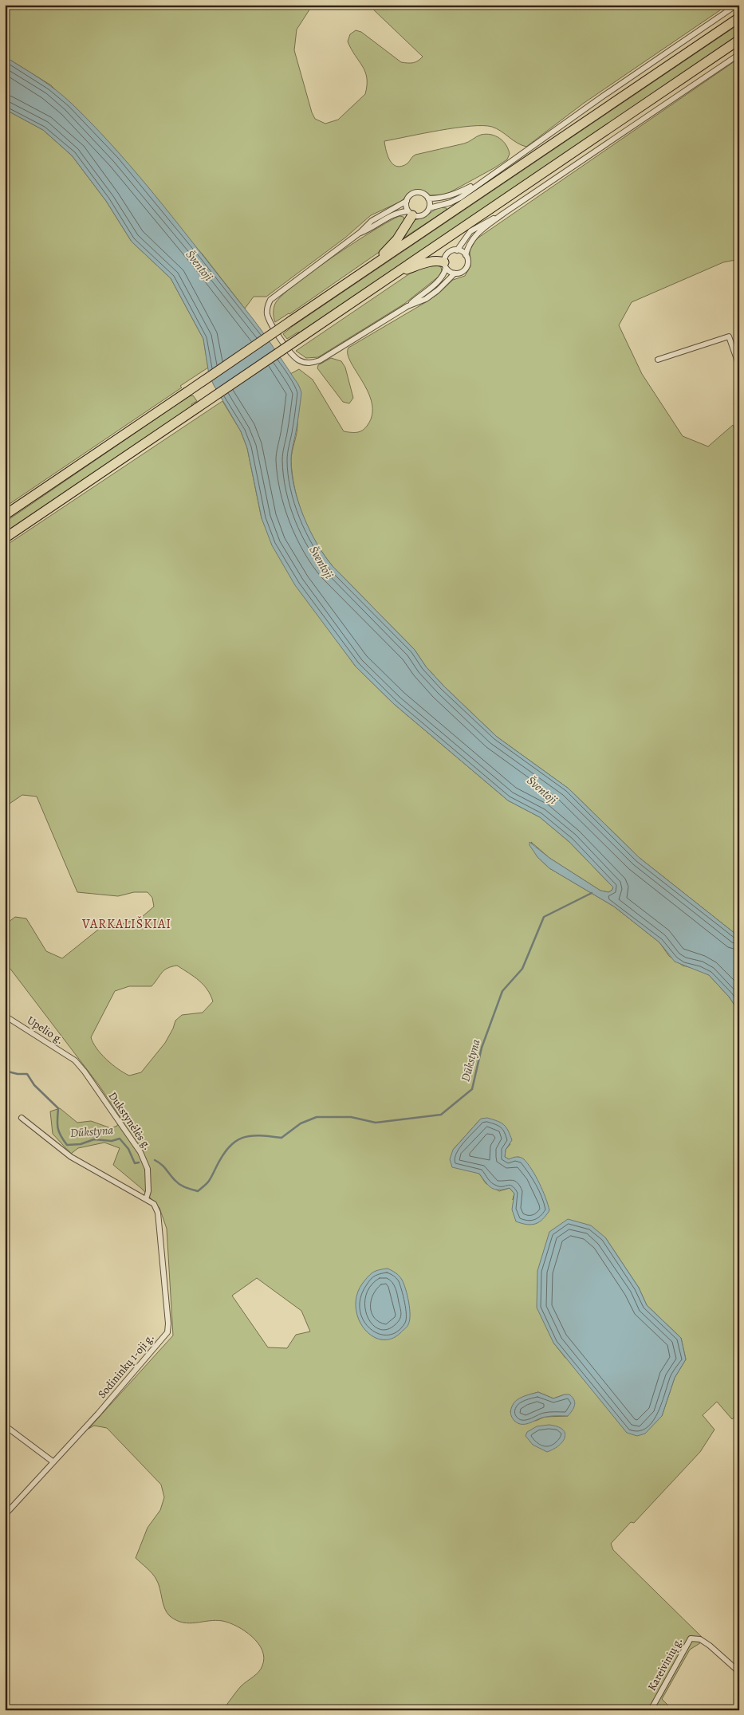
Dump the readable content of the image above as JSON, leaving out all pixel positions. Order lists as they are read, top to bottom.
{
  "streets": {
    "street": [
      "Upelio g.",
      "Dukstynėlės g.",
      "Sodininkų 1-oji g.",
      "Kareivinių g."
    ]
  },
  "crossings": [
    ["Upelio g.", "Dukstynėlės g."],
    ["Dukstynėlės g.", "Sodininkų 1-oji g."]
  ],
  "districts": ["VARKALIŠKIAI"],
  "water": ["Šventoji", "Dūkstyna"]
}
